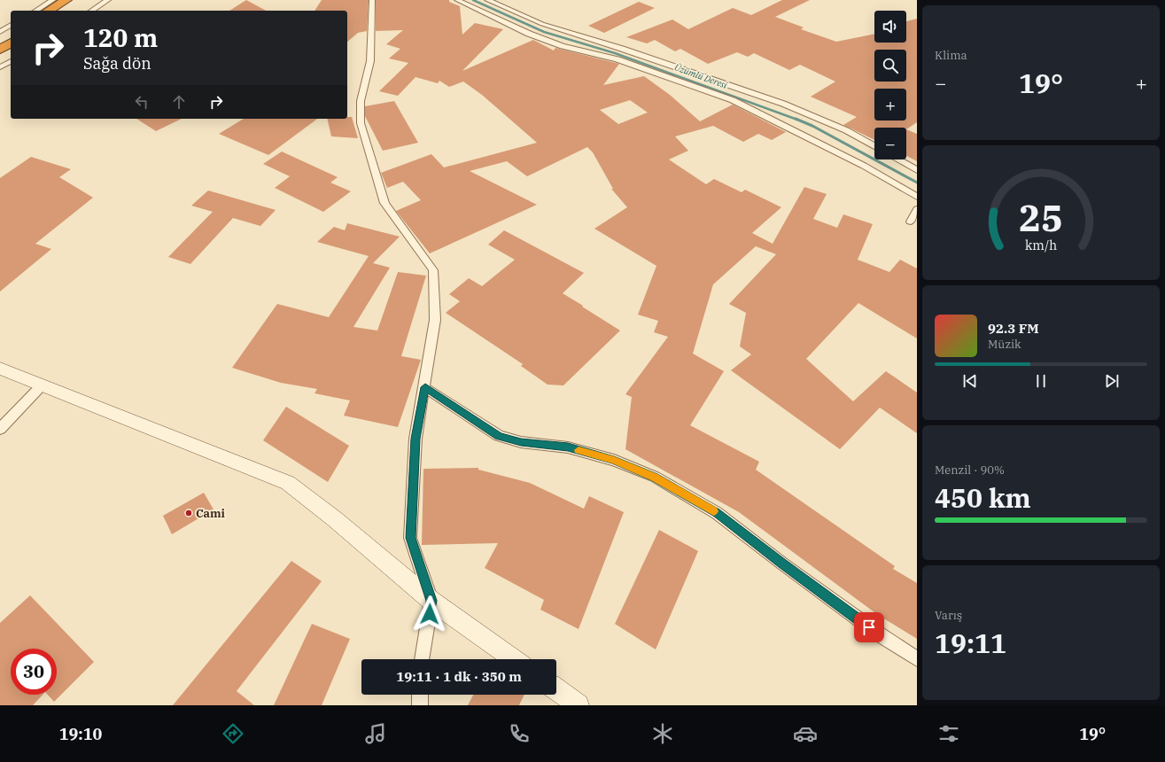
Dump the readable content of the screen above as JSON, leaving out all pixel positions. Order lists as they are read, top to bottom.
{
  "water": ["Üzümlü Deresi"],
  "places": ["Cami"],
  "page": {
    "tile": [
      "Klima",
      ["Menzil · 90%", "450 km"],
      ["Varış", "19:11"]
    ],
    "map_buttons": ["+", "−"],
    "turn": ["120 m", "Sağa dön"],
    "heat": ["−", "19°", "+"],
    "song": ["92.3 FM", "Müzik"],
    "limit": "30",
    "trip": "19:11 · 1 dk · 350 m",
    "tabs": ["19:10", "19°"],
    "gauge": ["25", "km/h"]
  }
}
